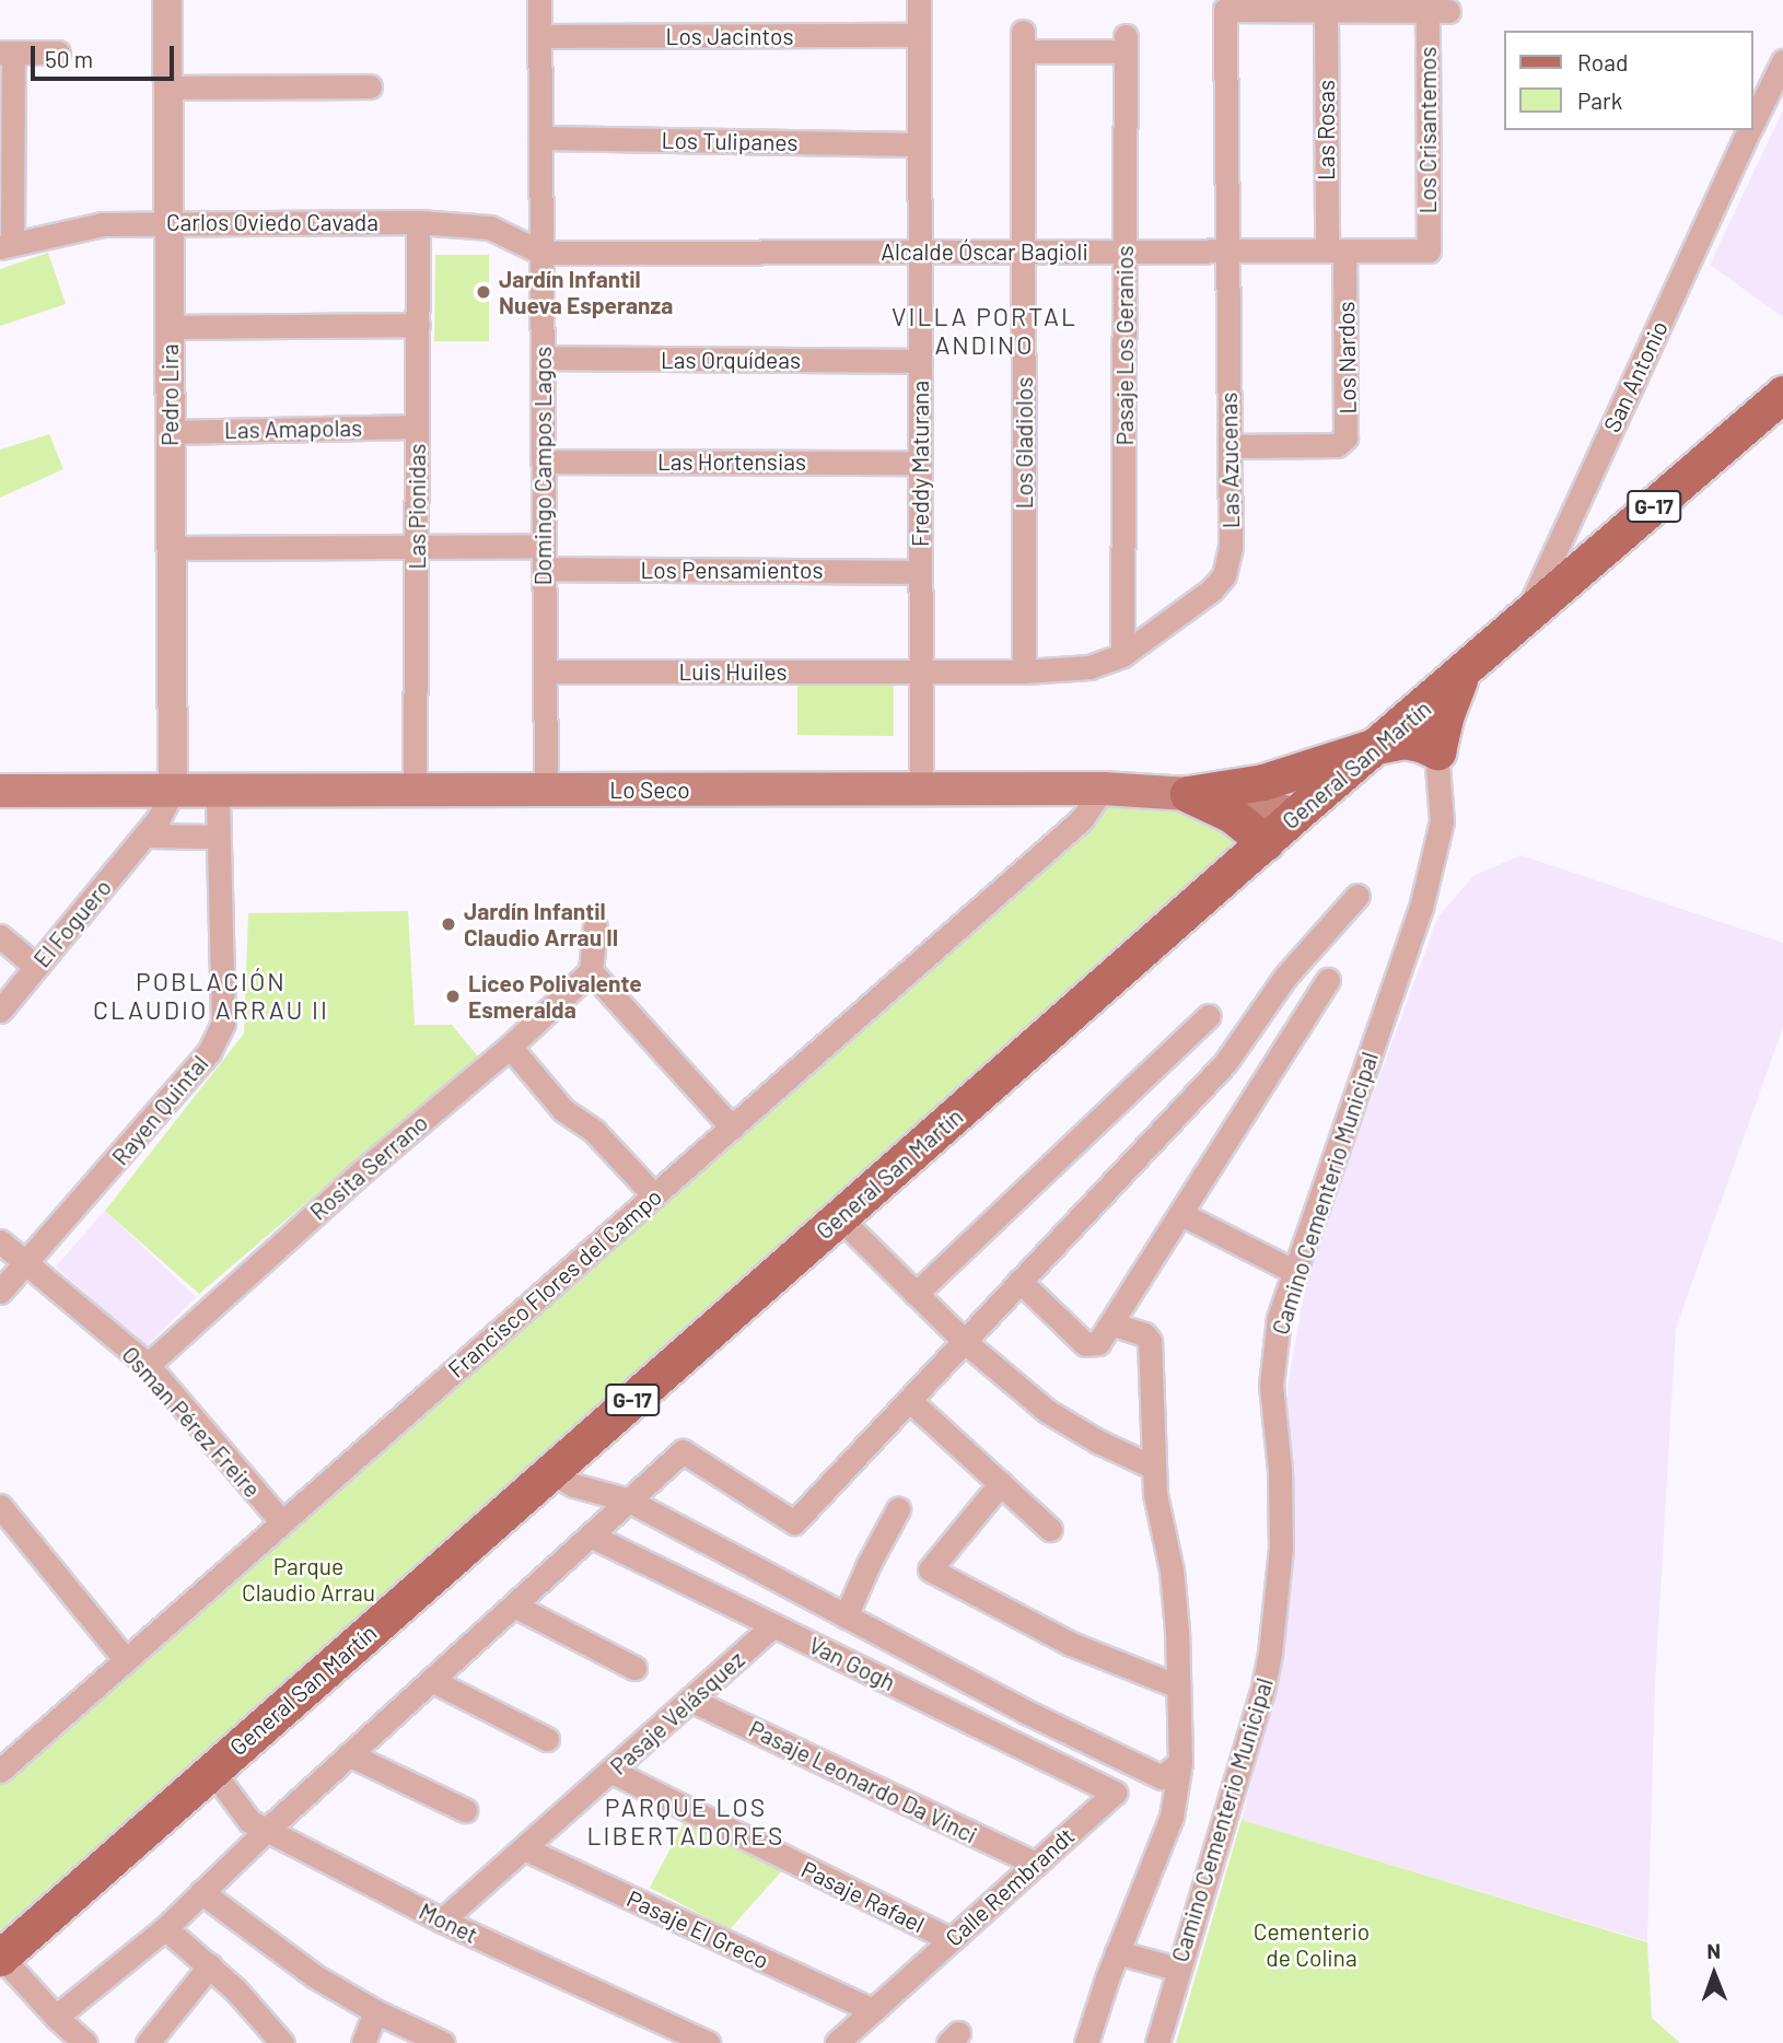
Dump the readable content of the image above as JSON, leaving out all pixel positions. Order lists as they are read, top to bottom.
{
  "streets": {
    "main road": ["G-17", "General San Martín", "Lo Seco"],
    "street": [
      "Los Jacintos",
      "Las Rosas",
      "Los Crisantemos",
      "Los Tulipanes",
      "Carlos Oviedo Cavada",
      "Alcalde Óscar Bagioli",
      "Pasaje Los Geranios",
      "Los Nardos",
      "Las Orquídeas",
      "San Antonio",
      "Pedro Lira",
      "Las Amapolas",
      "Los Gladiolos",
      "Las Azucenas",
      "Las Hortensias",
      "Freddy Maturana",
      "Domingo Campos Lagos",
      "Las Pionidas",
      "Los Pensamientos",
      "Luis Huiles",
      "El Foguero",
      "Rayen Quintal",
      "Rosita Serrano",
      "Camino Cementerio Municipal",
      "Francisco Flores del Campo",
      "Osman Pérez Freire",
      "Van Gogh",
      "Pasaje Velásquez",
      "Pasaje Leonardo Da Vinci",
      "Calle Rembrandt",
      "Pasaje Rafael",
      "Monet",
      "Pasaje El Greco"
    ]
  },
  "crossings": [
    ["Los Jacintos", "Freddy Maturana"],
    ["Los Jacintos", "Domingo Campos Lagos"],
    ["Las Rosas", "Los Crisantemos"],
    ["Las Rosas", "Alcalde Óscar Bagioli"],
    ["Las Rosas", "Los Nardos"],
    ["Las Rosas", "Las Azucenas"],
    ["Los Crisantemos", "Alcalde Óscar Bagioli"],
    ["Los Crisantemos", "Las Azucenas"],
    ["Los Tulipanes", "Freddy Maturana"],
    ["Los Tulipanes", "Domingo Campos Lagos"],
    ["Carlos Oviedo Cavada", "Alcalde Óscar Bagioli"],
    ["Carlos Oviedo Cavada", "Pedro Lira"],
    ["Carlos Oviedo Cavada", "Domingo Campos Lagos"],
    ["Carlos Oviedo Cavada", "Las Pionidas"],
    ["Alcalde Óscar Bagioli", "Pasaje Los Geranios"],
    ["Alcalde Óscar Bagioli", "Los Nardos"],
    ["Alcalde Óscar Bagioli", "Los Gladiolos"],
    ["Alcalde Óscar Bagioli", "Las Azucenas"],
    ["Alcalde Óscar Bagioli", "Freddy Maturana"],
    ["Alcalde Óscar Bagioli", "Domingo Campos Lagos"],
    ["Pasaje Los Geranios", "Los Gladiolos"],
    ["Pasaje Los Geranios", "Las Azucenas"],
    ["Los Nardos", "Las Azucenas"],
    ["Las Orquídeas", "Freddy Maturana"],
    ["Las Orquídeas", "Domingo Campos Lagos"],
    ["San Antonio", "General San Martín"],
    ["Pedro Lira", "Las Amapolas"],
    ["Pedro Lira", "Los Pensamientos"],
    ["Pedro Lira", "Lo Seco"],
    ["Pedro Lira", "El Foguero"],
    ["Las Amapolas", "Las Pionidas"],
    ["Los Gladiolos", "Las Azucenas"],
    ["Las Azucenas", "Freddy Maturana"],
    ["Las Azucenas", "Luis Huiles"],
    ["Las Hortensias", "Freddy Maturana"],
    ["Las Hortensias", "Domingo Campos Lagos"],
    ["Freddy Maturana", "Los Pensamientos"],
    ["Freddy Maturana", "Luis Huiles"],
    ["Freddy Maturana", "Lo Seco"],
    ["Domingo Campos Lagos", "Los Pensamientos"],
    ["Domingo Campos Lagos", "Luis Huiles"],
    ["Domingo Campos Lagos", "Lo Seco"],
    ["Las Pionidas", "Los Pensamientos"],
    ["Las Pionidas", "Lo Seco"],
    ["General San Martín", "Lo Seco"],
    ["General San Martín", "Camino Cementerio Municipal"],
    ["General San Martín", "Monet"],
    ["Lo Seco", "El Foguero"],
    ["Lo Seco", "Rayen Quintal"],
    ["Lo Seco", "Francisco Flores del Campo"],
    ["Rayen Quintal", "Osman Pérez Freire"],
    ["Rosita Serrano", "Osman Pérez Freire"],
    ["Francisco Flores del Campo", "Osman Pérez Freire"],
    ["Van Gogh", "Pasaje Velásquez"],
    ["Van Gogh", "Calle Rembrandt"],
    ["Pasaje Velásquez", "Pasaje Leonardo Da Vinci"],
    ["Pasaje Velásquez", "Pasaje Rafael"],
    ["Pasaje Velásquez", "Monet"],
    ["Pasaje Velásquez", "Pasaje El Greco"],
    ["Pasaje Leonardo Da Vinci", "Calle Rembrandt"],
    ["Calle Rembrandt", "Pasaje Rafael"],
    ["Calle Rembrandt", "Pasaje El Greco"]
  ],
  "districts": ["VILLA PORTAL ANDINO", "POBLACIÓN CLAUDIO ARRAU II", "PARQUE LOS LIBERTADORES"],
  "parks": ["Parque Claudio Arrau", "Cementerio de Colina"],
  "places": ["Jardín Infantil Nueva Esperanza", "Jardín Infantil Claudio Arrau II", "Liceo Polivalente Esmeralda"],
  "legend": ["Road", "Park"],
  "scale_bar": "50 m",
  "north": "top"
}
